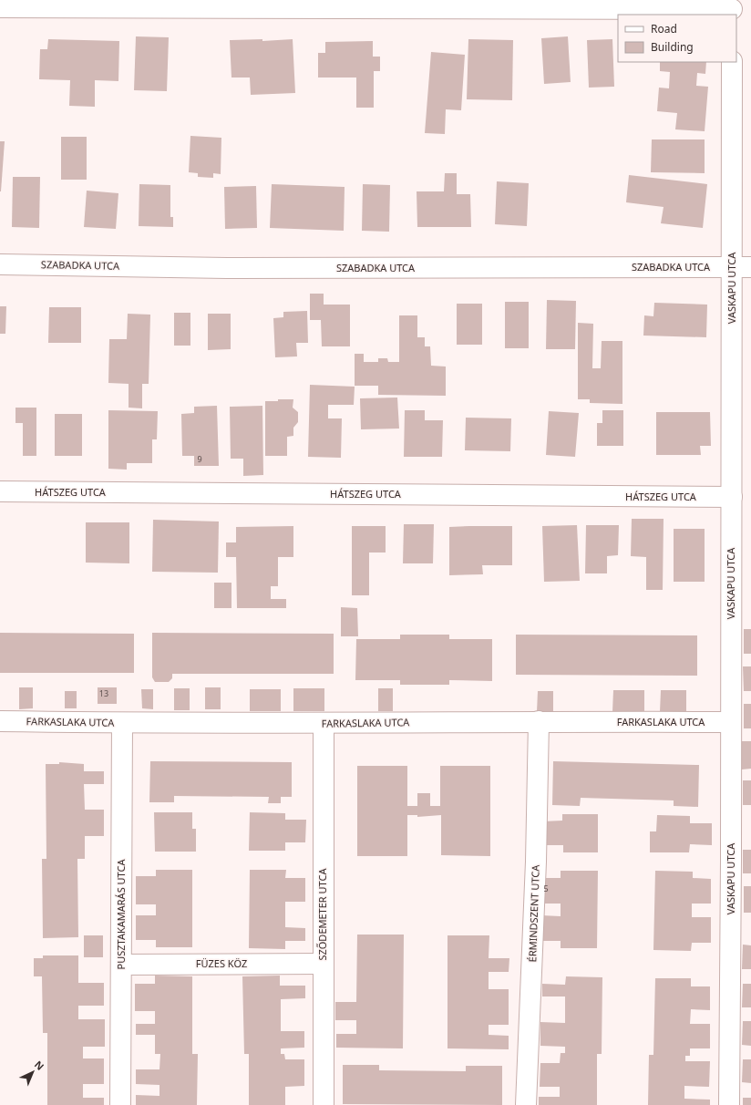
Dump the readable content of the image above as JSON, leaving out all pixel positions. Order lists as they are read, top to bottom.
{
  "streets": {
    "street": [
      "SZABADKA UTCA",
      "VASKAPU UTCA",
      "HÁTSZEG UTCA",
      "FARKASLAKA UTCA",
      "ÉRMINDSZENT UTCA",
      "PUSZTAKAMARÁS UTCA",
      "SZŐDEMETER UTCA",
      "FÜZES KÖZ"
    ]
  },
  "crossings": [
    ["SZABADKA UTCA", "VASKAPU UTCA"],
    ["VASKAPU UTCA", "HÁTSZEG UTCA"],
    ["VASKAPU UTCA", "FARKASLAKA UTCA"],
    ["FARKASLAKA UTCA", "ÉRMINDSZENT UTCA"],
    ["FARKASLAKA UTCA", "PUSZTAKAMARÁS UTCA"],
    ["FARKASLAKA UTCA", "SZŐDEMETER UTCA"],
    ["PUSZTAKAMARÁS UTCA", "FÜZES KÖZ"],
    ["SZŐDEMETER UTCA", "FÜZES KÖZ"]
  ],
  "house_numbers": ["9", "13", "5"],
  "legend": ["Road", "Building"],
  "north": "top right"
}
